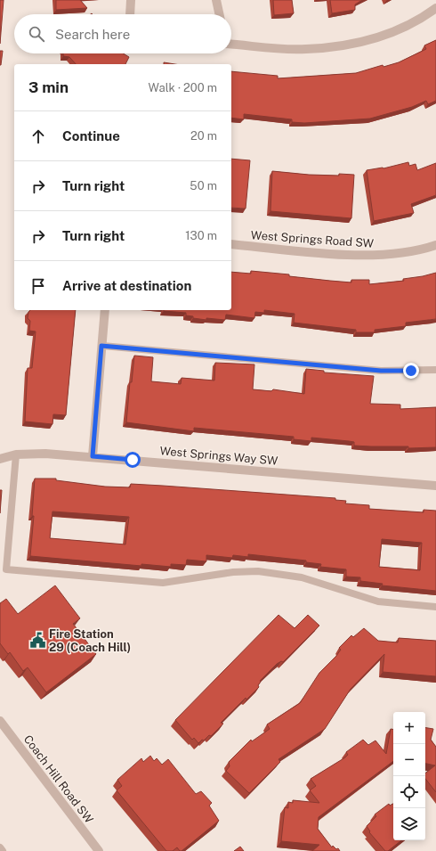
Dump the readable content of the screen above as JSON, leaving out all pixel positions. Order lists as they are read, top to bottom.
{
  "streets": {
    "street": ["West Springs Road SW", "West Springs Way SW", "Coach Hill Road SW"]
  },
  "places": {
    "public building": ["Fire Station 29 (Coach Hill)"]
  },
  "page": {
    "search": "Search here",
    "heading": ["3 min", "Walk · 200 m"],
    "list": [
      ["Continue", "20 m"],
      ["Turn right", "50 m"],
      ["Turn right", "130 m"],
      "Arrive at destination"
    ],
    "map_buttons": ["+", "−"]
  }
}
